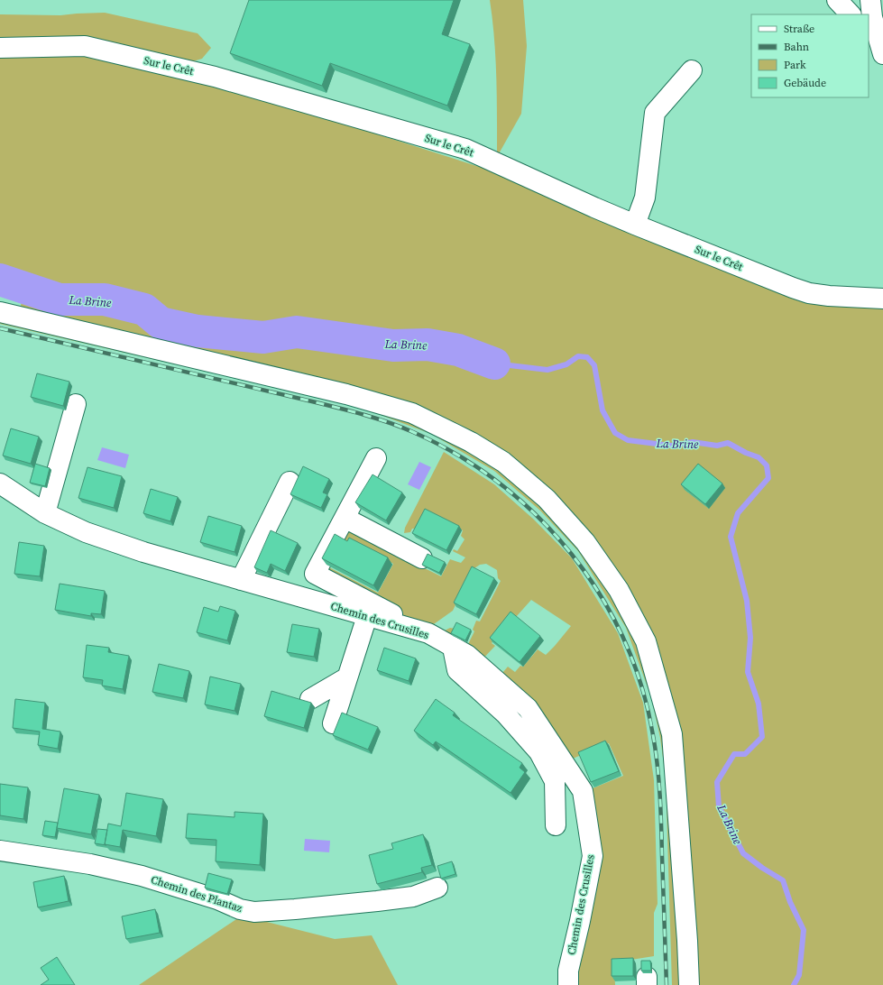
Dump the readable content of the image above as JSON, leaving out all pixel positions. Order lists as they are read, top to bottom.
{
  "streets": {
    "street": ["Sur le Crêt", "Chemin des Crusilles", "Chemin des Plantaz"]
  },
  "water": ["La Brine"],
  "legend": [
    "Straße",
    "Bahn",
    "Park",
    "Gebäude"
  ]
}
